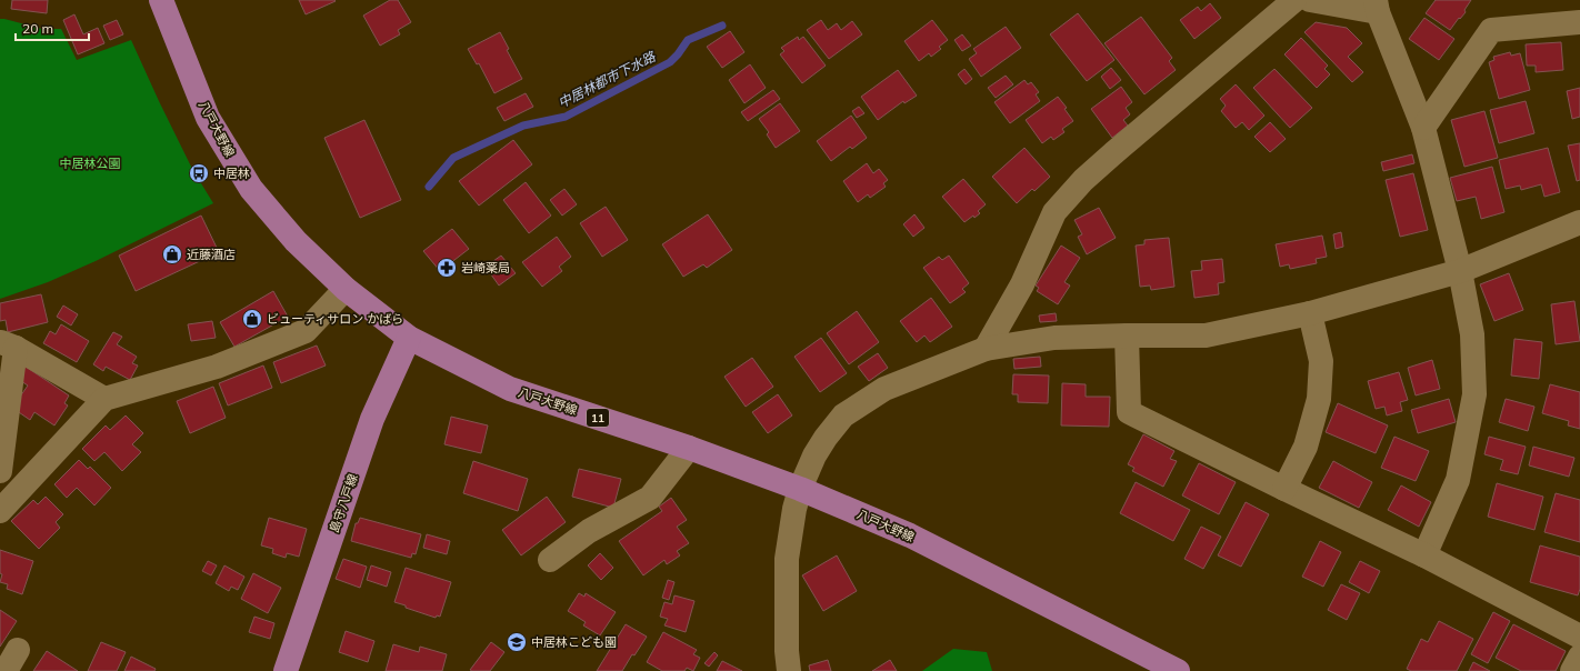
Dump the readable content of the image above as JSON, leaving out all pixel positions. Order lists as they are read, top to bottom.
{
  "streets": {
    "main road": ["八戸大野線", "11", "島守八戸線"]
  },
  "crossings": [
    ["八戸大野線", "島守八戸線"]
  ],
  "water": ["中居林都市下水路"],
  "parks": ["中居林公園"],
  "places": {
    "bus stop": ["中居林"],
    "shop": ["近藤酒店", "ビューティサロン かばら"],
    "pharmacy": ["岩崎薬局"],
    "school or university": ["中居林こども園"]
  },
  "scale_bar": "20 m"
}
